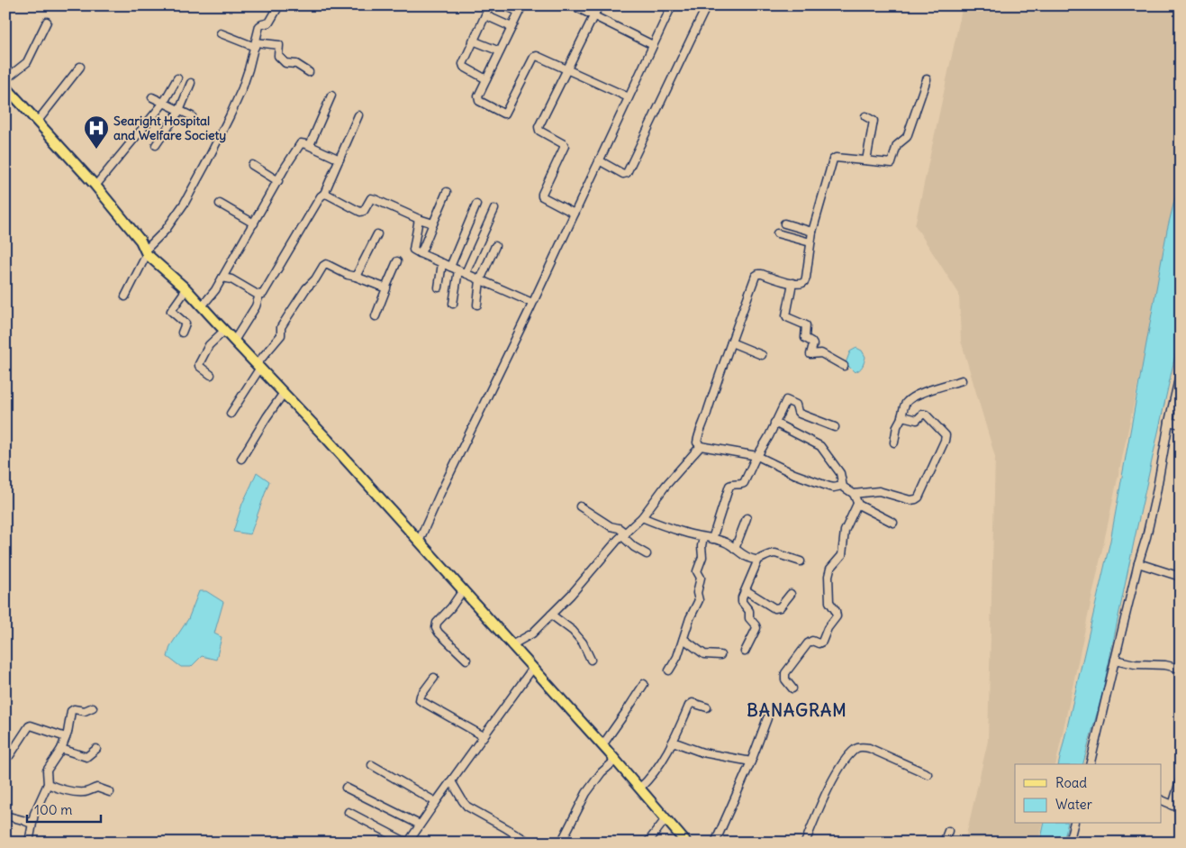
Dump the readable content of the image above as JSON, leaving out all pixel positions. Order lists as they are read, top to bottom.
{
  "districts": ["BANAGRAM"],
  "places": {
    "hospital": ["Searight Hospital and Welfare Society"]
  },
  "legend": ["Road", "Water"],
  "scale_bar": "100 m"
}
